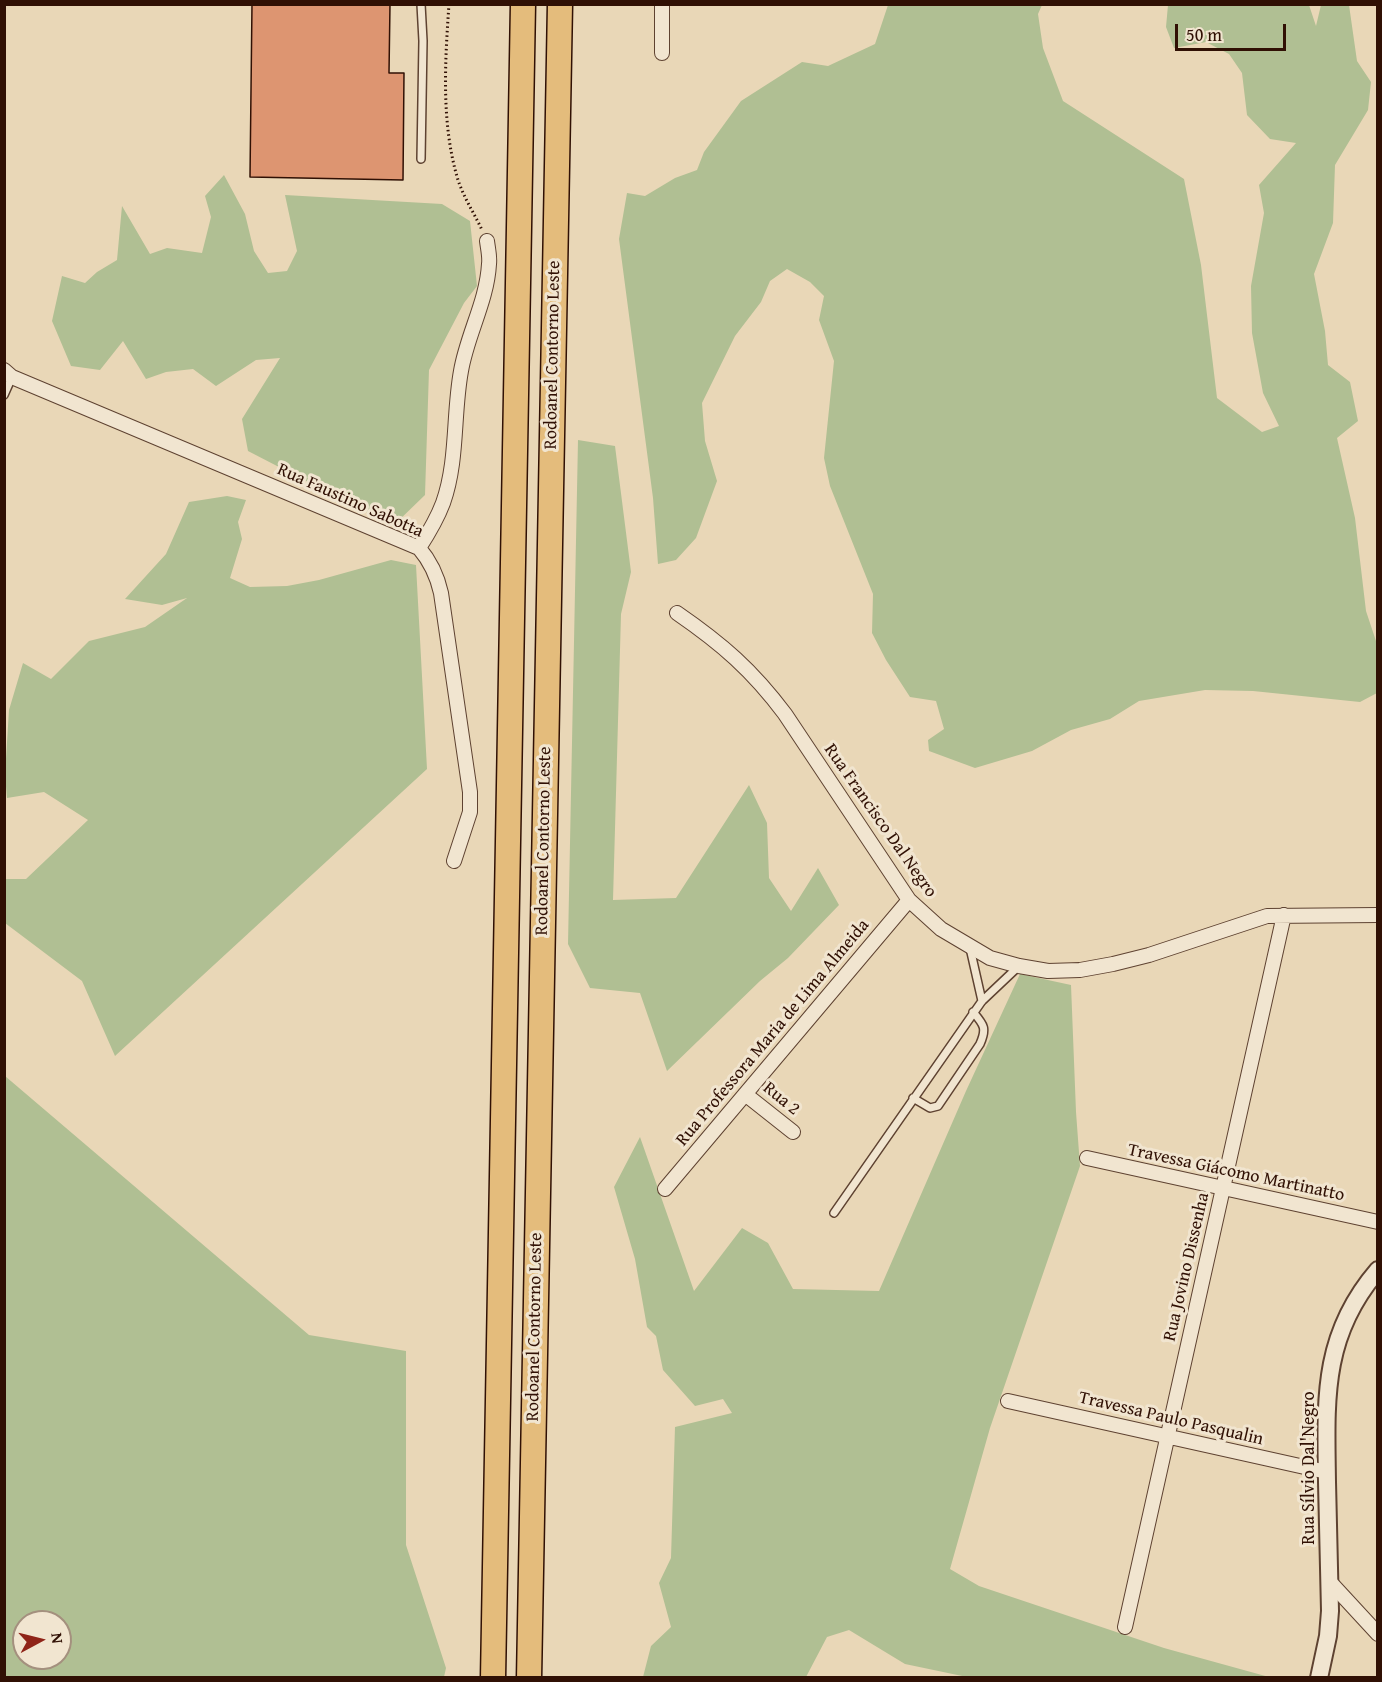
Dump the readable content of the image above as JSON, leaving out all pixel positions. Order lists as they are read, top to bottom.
{
  "streets": {
    "highway": ["Rodoanel Contorno Leste"],
    "street": [
      "Rua Faustino Sabotta",
      "Rua Francisco Dal Negro",
      "Rua Professora Maria de Lima Almeida",
      "Rua 2",
      "Travessa Giácomo Martinatto",
      "Rua Jovino Dissenha",
      "Travessa Paulo Pasqualin",
      "Rua Sílvio Dal'Negro"
    ]
  },
  "crossings": [
    ["Rua Francisco Dal Negro", "Rua Professora Maria de Lima Almeida"],
    ["Rua Francisco Dal Negro", "Rua Jovino Dissenha"],
    ["Rua Professora Maria de Lima Almeida", "Rua 2"],
    ["Travessa Giácomo Martinatto", "Rua Jovino Dissenha"],
    ["Rua Jovino Dissenha", "Travessa Paulo Pasqualin"],
    ["Travessa Paulo Pasqualin", "Rua Sílvio Dal'Negro"]
  ],
  "scale_bar": "50 m",
  "north": "right"
}
